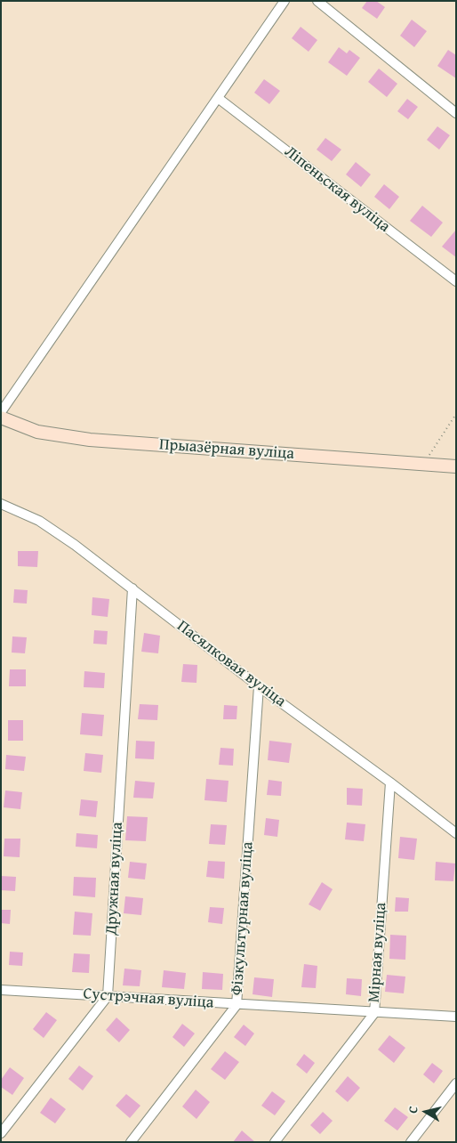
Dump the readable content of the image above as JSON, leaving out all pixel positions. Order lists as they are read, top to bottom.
{
  "streets": {
    "street": [
      "Ліпеньская вуліца",
      "Прыазёрная вуліца",
      "Пасялковая вуліца",
      "Дружная вуліца",
      "Фізкультурная вуліца",
      "Мірная вуліца",
      "Сустрэчная вуліца"
    ]
  },
  "crossings": [
    ["Пасялковая вуліца", "Дружная вуліца"],
    ["Пасялковая вуліца", "Фізкультурная вуліца"],
    ["Пасялковая вуліца", "Мірная вуліца"],
    ["Дружная вуліца", "Сустрэчная вуліца"],
    ["Фізкультурная вуліца", "Сустрэчная вуліца"],
    ["Мірная вуліца", "Сустрэчная вуліца"]
  ],
  "north": "left"
}
